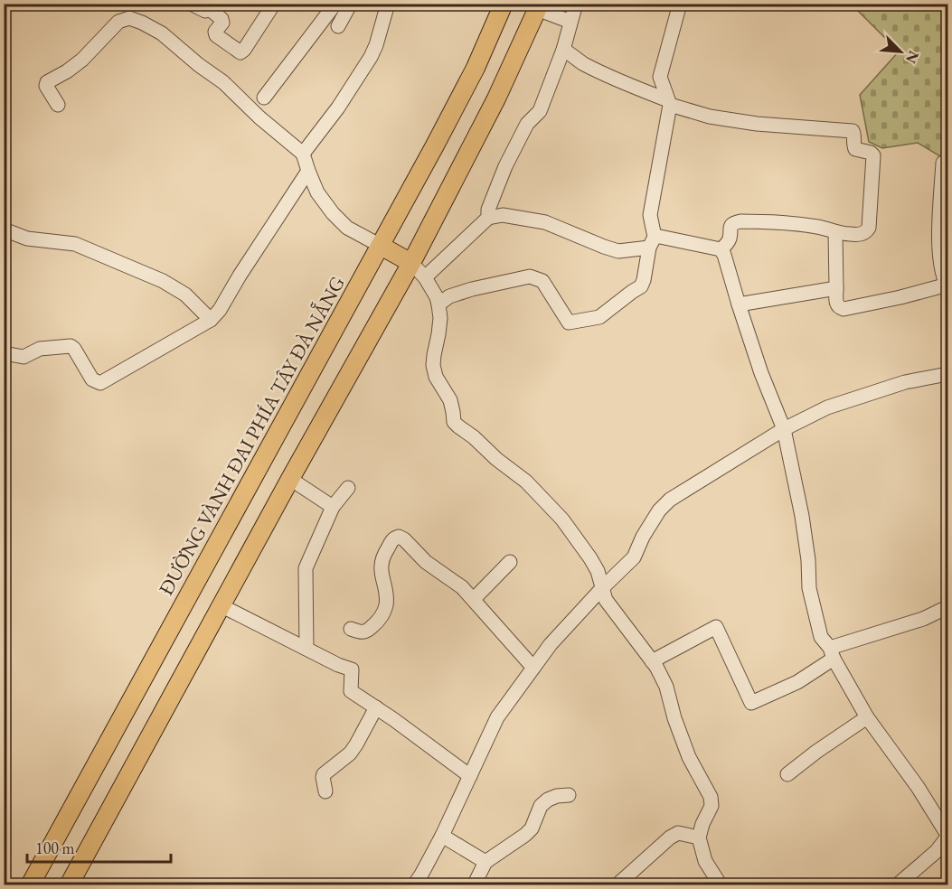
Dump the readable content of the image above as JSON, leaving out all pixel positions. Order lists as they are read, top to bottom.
{
  "streets": {
    "main road": ["ĐƯỜNG VÀNH ĐAI PHÍA TÂY ĐÀ NẴNG"]
  },
  "scale_bar": "100 m",
  "north": "bottom right"
}
